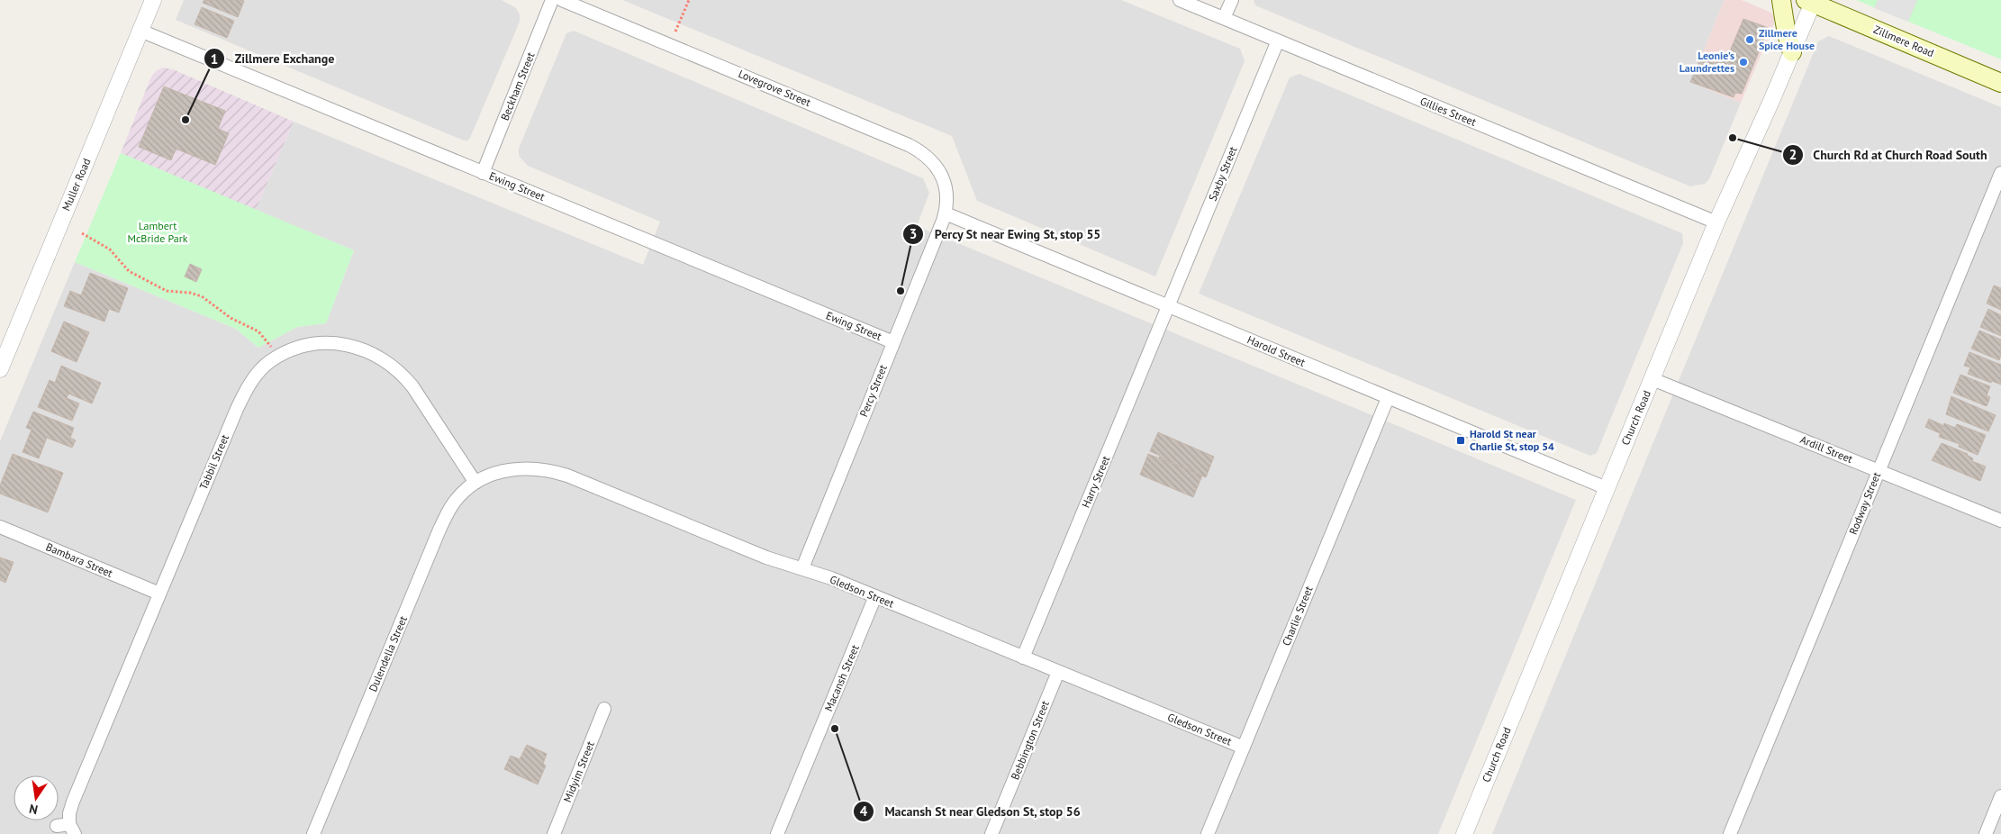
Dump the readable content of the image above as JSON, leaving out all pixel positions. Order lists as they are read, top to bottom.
{
  "streets": {
    "main road": ["Zillmere Road"],
    "street": [
      "Beckham Street",
      "Lovegrove Street",
      "Gillies Street",
      "Saxby Street",
      "Muller Road",
      "Ewing Street",
      "Harold Street",
      "Percy Street",
      "Church Road",
      "Ardill Street",
      "Tabbil Street",
      "Harry Street",
      "Rodway Street",
      "Bambara Street",
      "Gledson Street",
      "Charlie Street",
      "Dulendella Street",
      "Macansh Street",
      "Bebbington Street",
      "Midyim Street"
    ]
  },
  "crossings": [
    ["Zillmere Road", "Church Road"],
    ["Beckham Street", "Ewing Street"],
    ["Lovegrove Street", "Harold Street"],
    ["Lovegrove Street", "Percy Street"],
    ["Gillies Street", "Saxby Street"],
    ["Gillies Street", "Church Road"],
    ["Saxby Street", "Harold Street"],
    ["Saxby Street", "Harry Street"],
    ["Muller Road", "Ewing Street"],
    ["Ewing Street", "Percy Street"],
    ["Harold Street", "Percy Street"],
    ["Harold Street", "Church Road"],
    ["Harold Street", "Harry Street"],
    ["Harold Street", "Charlie Street"],
    ["Percy Street", "Gledson Street"],
    ["Church Road", "Ardill Street"],
    ["Ardill Street", "Rodway Street"],
    ["Tabbil Street", "Bambara Street"],
    ["Tabbil Street", "Gledson Street"],
    ["Tabbil Street", "Dulendella Street"],
    ["Harry Street", "Gledson Street"],
    ["Gledson Street", "Charlie Street"],
    ["Gledson Street", "Dulendella Street"],
    ["Gledson Street", "Macansh Street"],
    ["Gledson Street", "Bebbington Street"]
  ],
  "parks": ["Lambert McBride Park"],
  "places": {
    "other": [
      "Zillmere Spice House",
      "Leonie's Laundrettes",
      "Zillmere Exchange",
      "Church Rd at Church Road South",
      "Percy St near Ewing St, stop 55",
      "Macansh St near Gledson St, stop 56"
    ],
    "transit": ["Harold St near Charlie St, stop 54"]
  },
  "north": "bottom"
}
